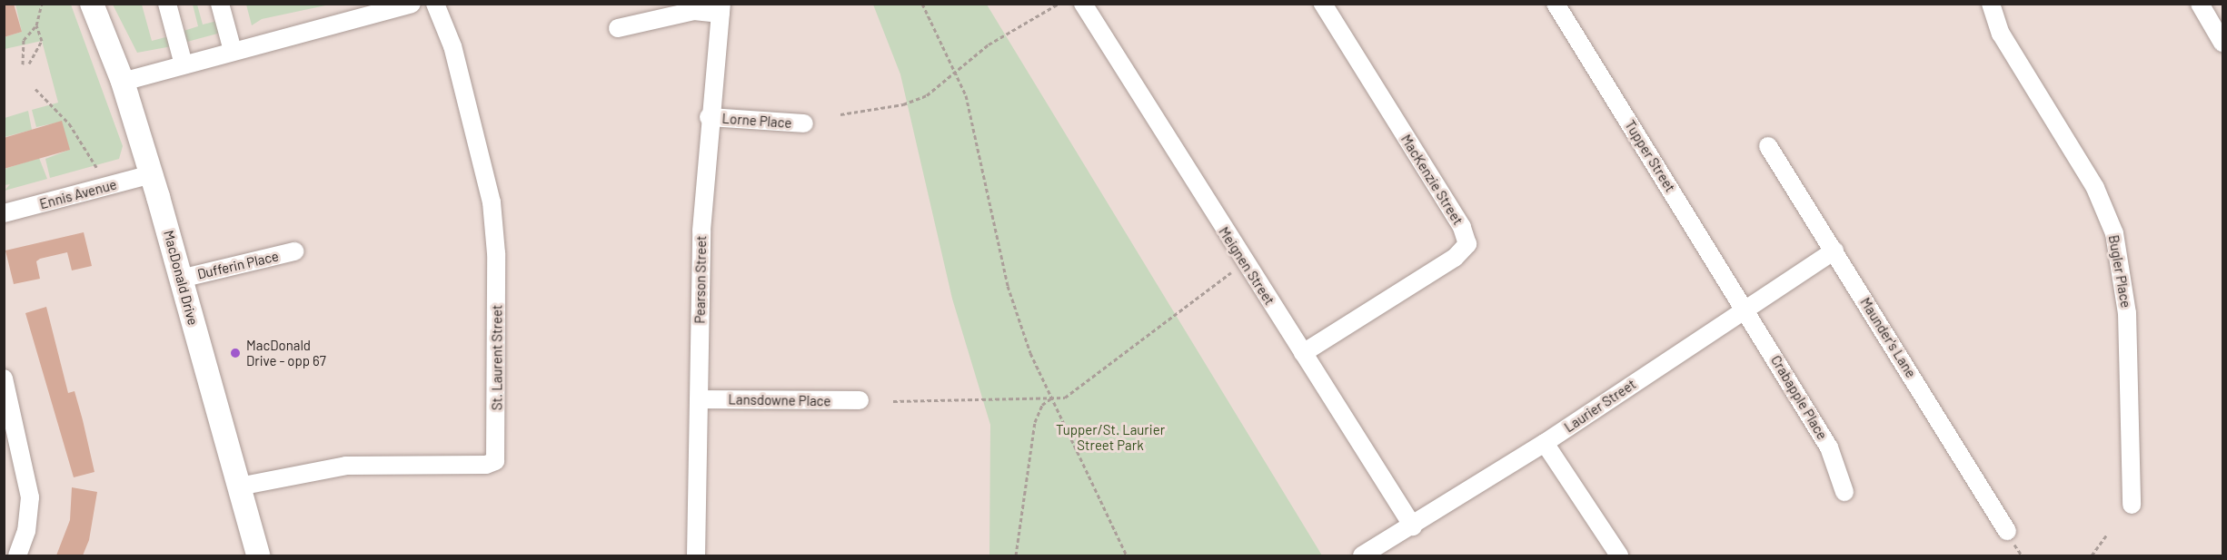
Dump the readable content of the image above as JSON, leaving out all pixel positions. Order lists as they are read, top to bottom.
{
  "streets": {
    "main road": ["MacDonald Drive"],
    "street": [
      "Lorne Place",
      "Tupper Street",
      "MacKenzie Street",
      "Ennis Avenue",
      "Dufferin Place",
      "Meignen Street",
      "Bugler Place",
      "Pearson Street",
      "Maunder's Lane",
      "St. Laurent Street",
      "Crabapple Place",
      "Lansdowne Place",
      "Laurier Street"
    ]
  },
  "crossings": [
    ["Lorne Place", "Pearson Street"],
    ["Tupper Street", "Crabapple Place"],
    ["Tupper Street", "Laurier Street"],
    ["MacKenzie Street", "Meignen Street"],
    ["Ennis Avenue", "MacDonald Drive"],
    ["Dufferin Place", "MacDonald Drive"],
    ["Meignen Street", "Laurier Street"],
    ["MacDonald Drive", "St. Laurent Street"],
    ["Pearson Street", "Lansdowne Place"],
    ["Maunder's Lane", "Laurier Street"],
    ["Crabapple Place", "Laurier Street"]
  ],
  "parks": ["Tupper/St. Laurier Street Park"],
  "places": ["MacDonald Drive - opp 67"]
}
